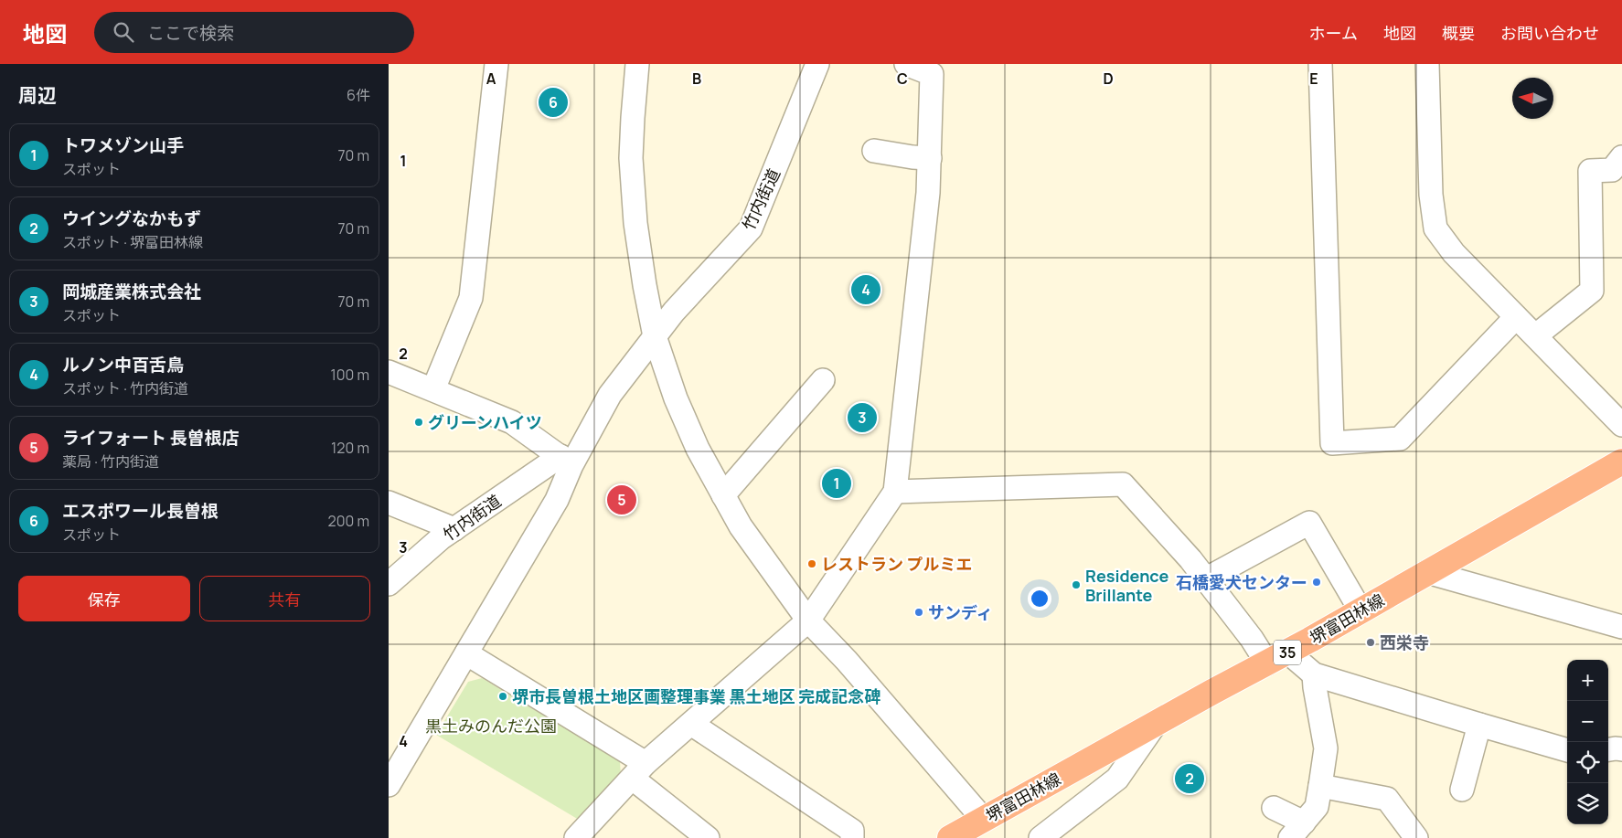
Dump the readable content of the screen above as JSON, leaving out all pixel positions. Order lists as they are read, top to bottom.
{
  "streets": {
    "main road": ["堺富田林線", "35"],
    "street": ["竹内街道"]
  },
  "parks": ["黒土みのんだ公園"],
  "places": [
    "グリーンハイツ",
    "レストラン プルミエ",
    "石橋愛犬センター",
    "Residence Brillante",
    "サンディ",
    "西栄寺",
    "堺市長曽根土地区画整理事業 黒土地区 完成記念碑"
  ],
  "north": "left",
  "page": {
    "header": "地図",
    "search": "ここで検索",
    "nav": [
      "ホーム",
      "地図",
      "概要",
      "お問い合わせ"
    ],
    "heading": ["周辺", "6件"],
    "pins": [
      "6",
      "4",
      "3",
      "1",
      "5",
      "2"
    ],
    "list": [
      {
        "mark": "1",
        "name": "トワメゾン山手",
        "note": "スポット",
        "value": "70 m"
      },
      {
        "mark": "2",
        "name": "ウイングなかもず",
        "note": "スポット · 堺富田林線",
        "value": "70 m"
      },
      {
        "mark": "3",
        "name": "岡城産業株式会社",
        "note": "スポット",
        "value": "70 m"
      },
      {
        "mark": "4",
        "name": "ルノン中百舌鳥",
        "note": "スポット · 竹内街道",
        "value": "100 m"
      },
      {
        "mark": "5",
        "name": "ライフォート 長曽根店",
        "note": "薬局 · 竹内街道",
        "value": "120 m"
      },
      {
        "mark": "6",
        "name": "エスポワール長曽根",
        "note": "スポット",
        "value": "200 m"
      }
    ],
    "buttons": ["保存", "共有"],
    "map_buttons": ["+", "−"]
  },
  "grid": {
    "columns": [
      "A",
      "B",
      "C",
      "D",
      "E"
    ],
    "rows": [
      "1",
      "2",
      "3",
      "4"
    ]
  }
}
